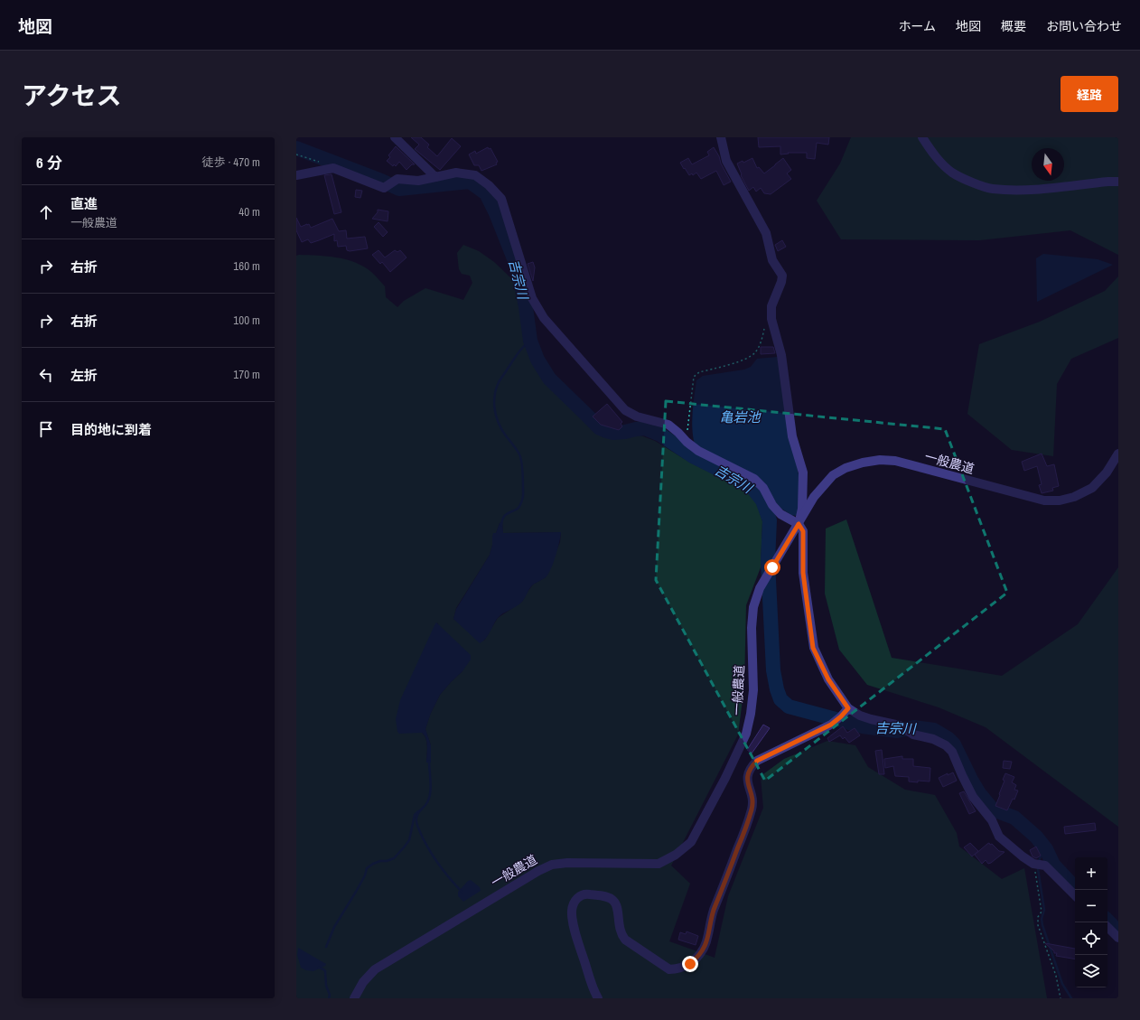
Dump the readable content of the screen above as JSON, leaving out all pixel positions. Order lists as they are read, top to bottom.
{
  "streets": {
    "street": ["一般農道"]
  },
  "water": ["吉宗川", "亀岩池"],
  "north": "bottom",
  "page": {
    "header": "地図",
    "nav": [
      "ホーム",
      "地図",
      "概要",
      "お問い合わせ"
    ],
    "title": "アクセス",
    "buttons": "経路",
    "heading": ["6 分", "徒歩 · 470 m"],
    "list": [
      ["直進", "一般農道", "40 m"],
      ["右折", "160 m"],
      ["右折", "100 m"],
      ["左折", "170 m"],
      "目的地に到着"
    ],
    "map_buttons": ["+", "−"]
  }
}
